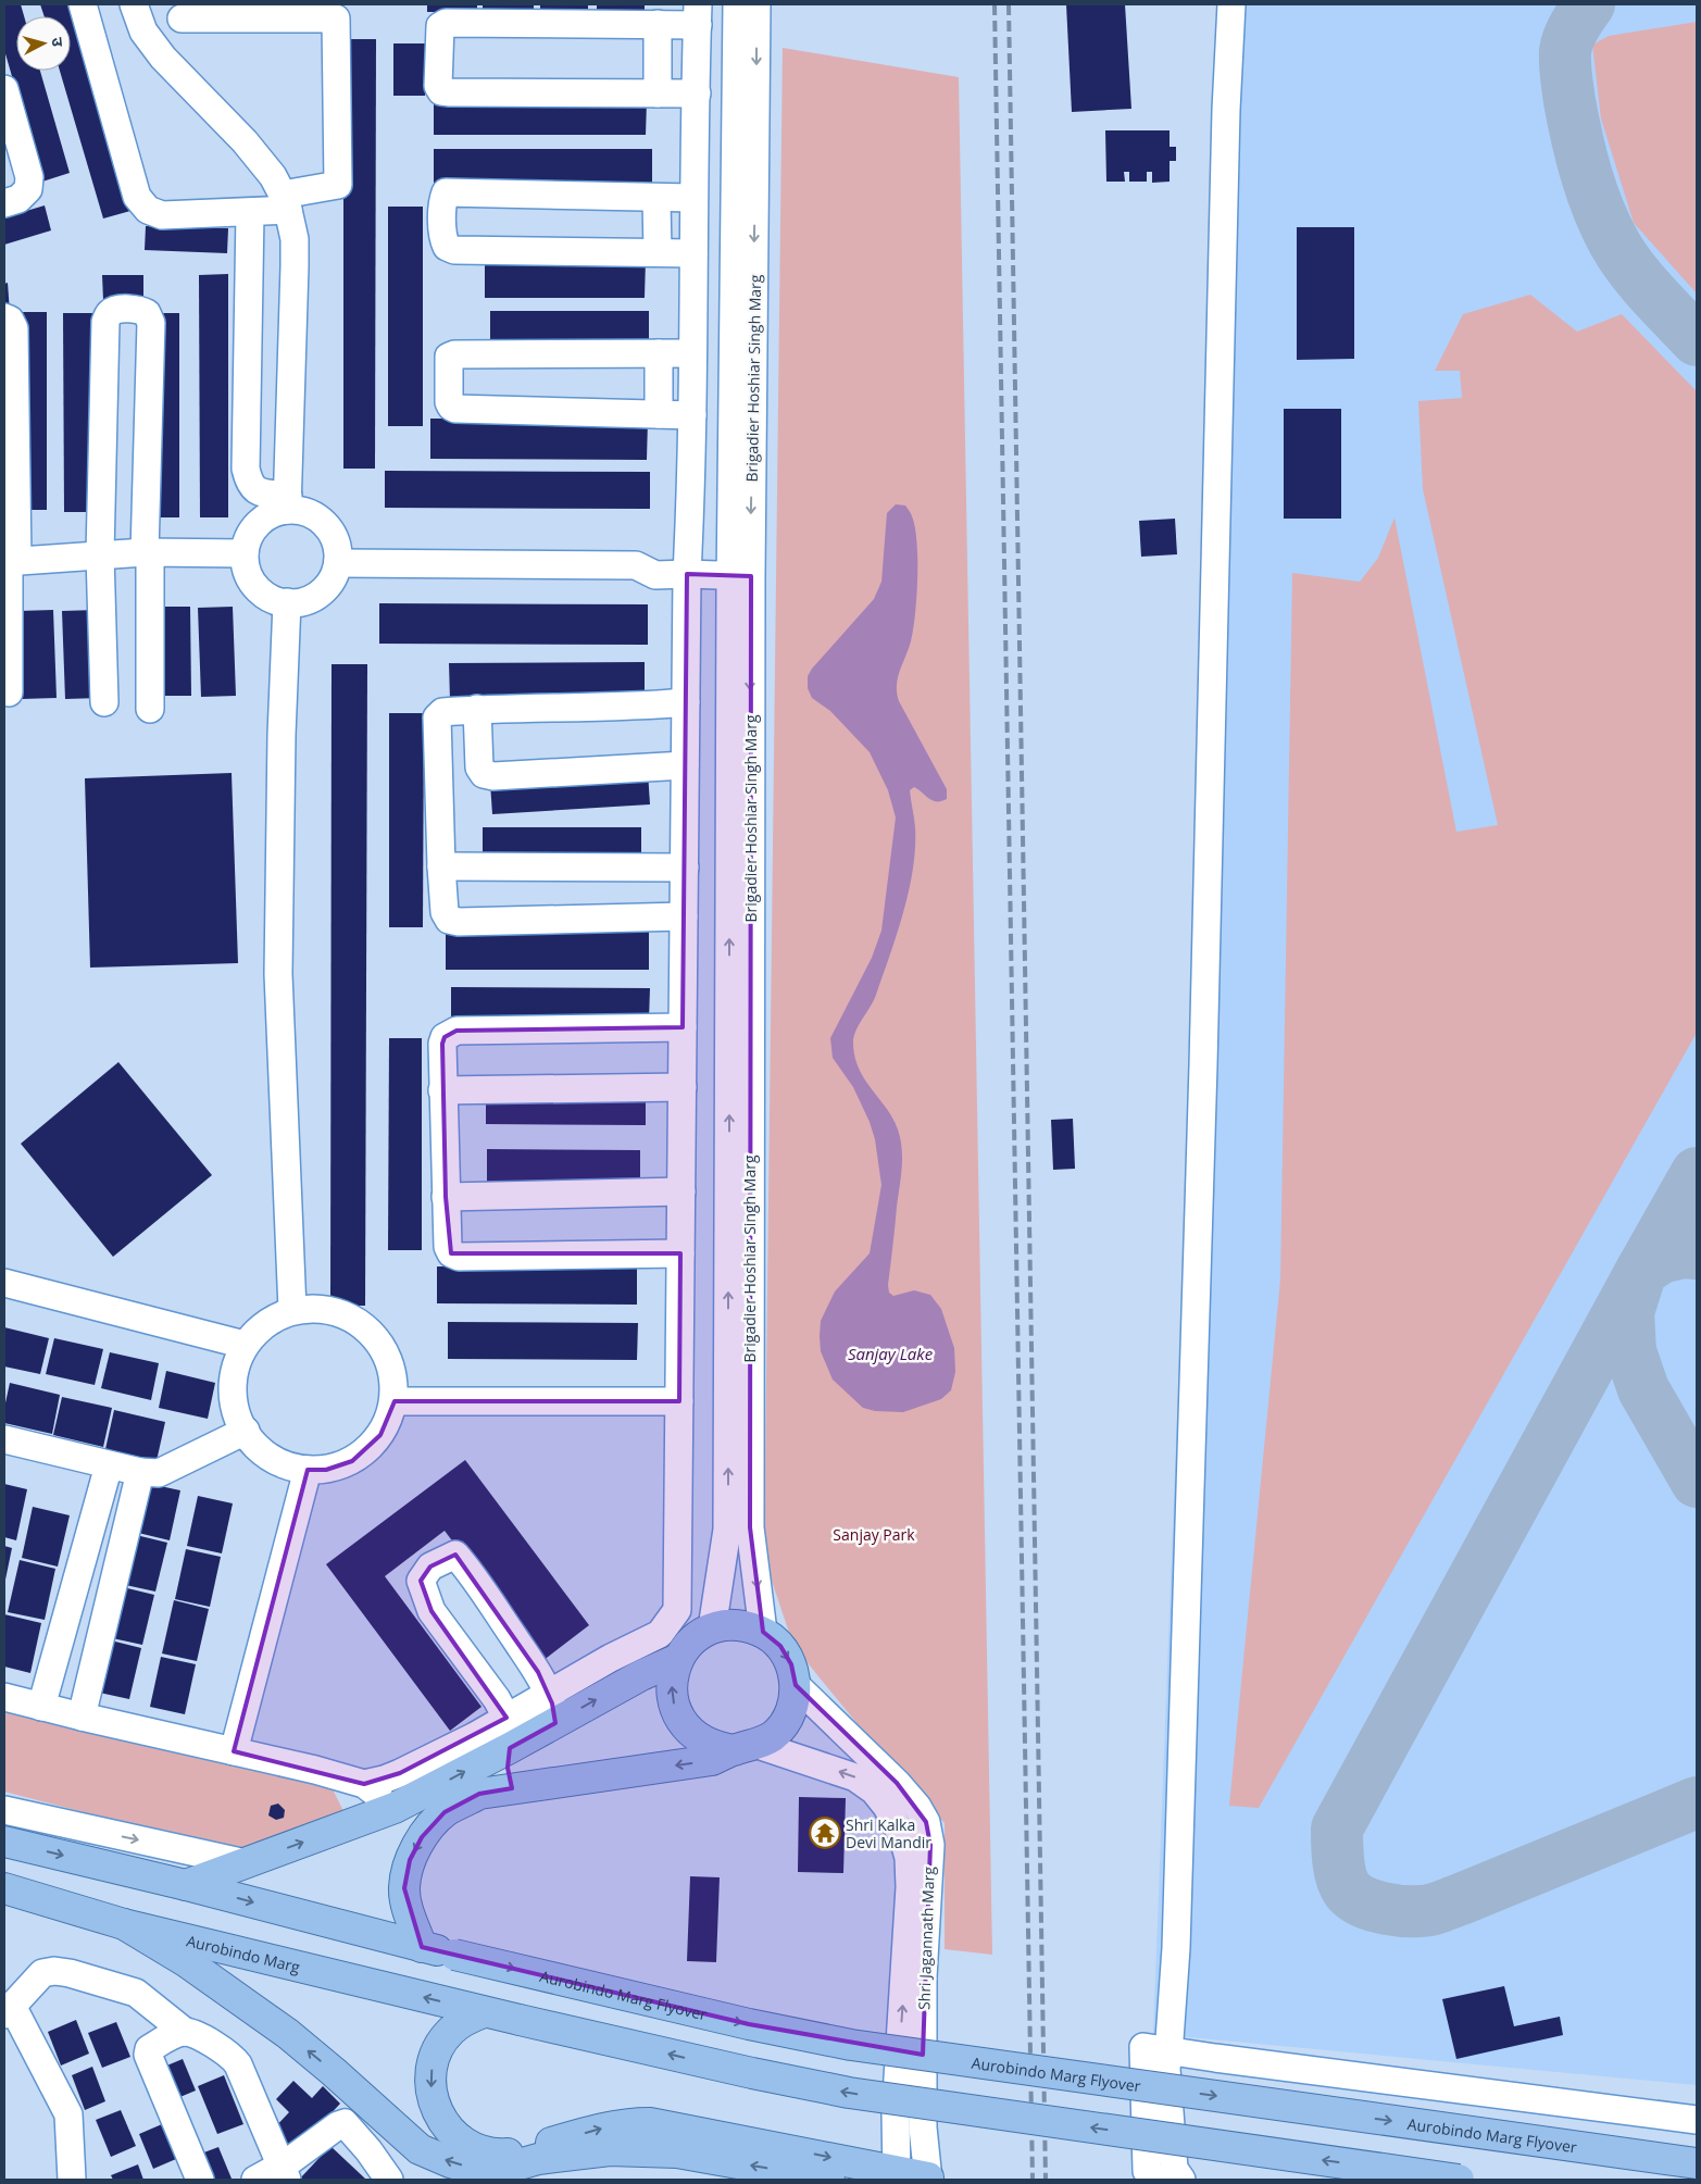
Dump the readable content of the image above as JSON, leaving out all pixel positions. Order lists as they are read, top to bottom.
{
  "streets": {
    "main road": ["Aurobindo Marg", "Aurobindo Marg Flyover"],
    "street": ["Brigadier Hoshiar Singh Marg", "Shri Jagannath Marg"]
  },
  "crossings": [
    ["Brigadier Hoshiar Singh Marg", "Shri Jagannath Marg"]
  ],
  "water": ["Sanjay Lake"],
  "parks": ["Sanjay Park"],
  "places": {
    "temple": ["Shri Kalka Devi Mandir"]
  },
  "north": "right"
}
